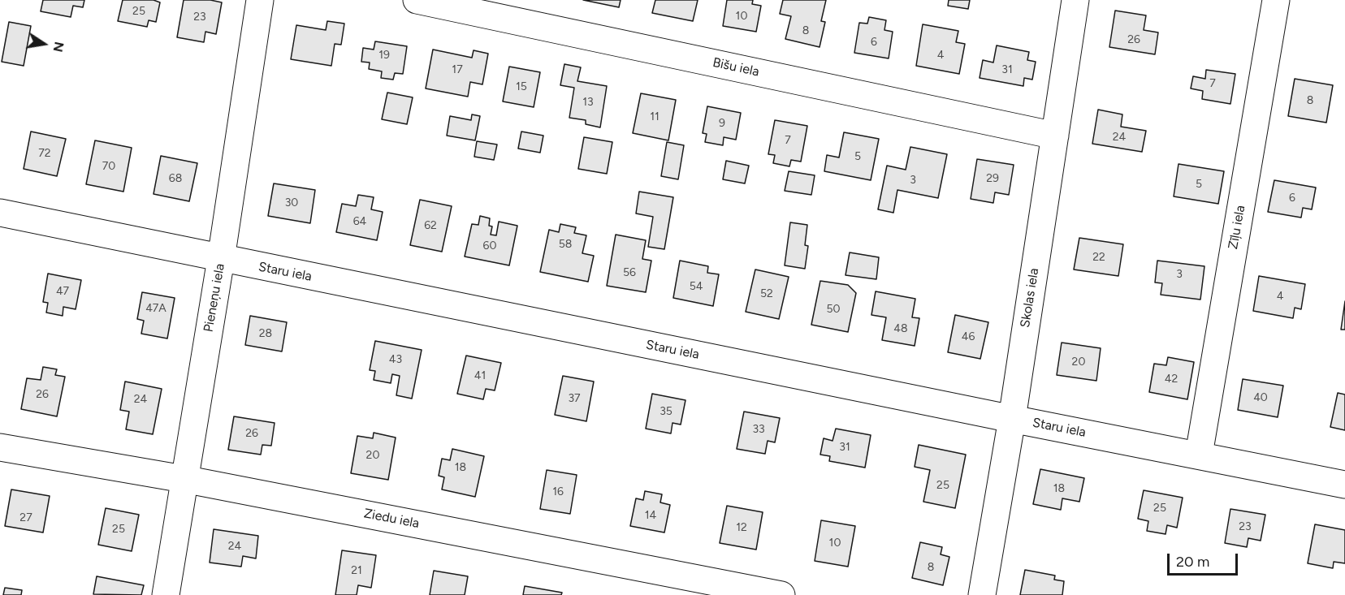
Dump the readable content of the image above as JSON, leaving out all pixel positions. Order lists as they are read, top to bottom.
{
  "streets": {
    "street": [
      "Bišu iela",
      "Zīļu iela",
      "Staru iela",
      "Pieneņu iela",
      "Skolas iela",
      "Ziedu iela"
    ]
  },
  "crossings": [
    ["Bišu iela", "Skolas iela"],
    ["Zīļu iela", "Staru iela"],
    ["Staru iela", "Pieneņu iela"],
    ["Staru iela", "Skolas iela"],
    ["Pieneņu iela", "Ziedu iela"]
  ],
  "house_numbers": [
    "25",
    "10",
    "23",
    "8",
    "26",
    "6",
    "19",
    "4",
    "17",
    "31",
    "7",
    "15",
    "8",
    "13",
    "11",
    "9",
    "24",
    "7",
    "72",
    "5",
    "70",
    "68",
    "29",
    "3",
    "5",
    "6",
    "30",
    "64",
    "62",
    "58",
    "60",
    "22",
    "56",
    "3",
    "54",
    "47",
    "52",
    "4",
    "47A",
    "50",
    "48",
    "28",
    "46",
    "43",
    "20",
    "41",
    "42",
    "26",
    "40",
    "37",
    "24",
    "35",
    "33",
    "26",
    "31",
    "20",
    "18",
    "25",
    "18",
    "16",
    "25",
    "14",
    "27",
    "23",
    "12",
    "25",
    "10",
    "24",
    "8",
    "21"
  ],
  "scale_bar": "20 m",
  "north": "right"
}
